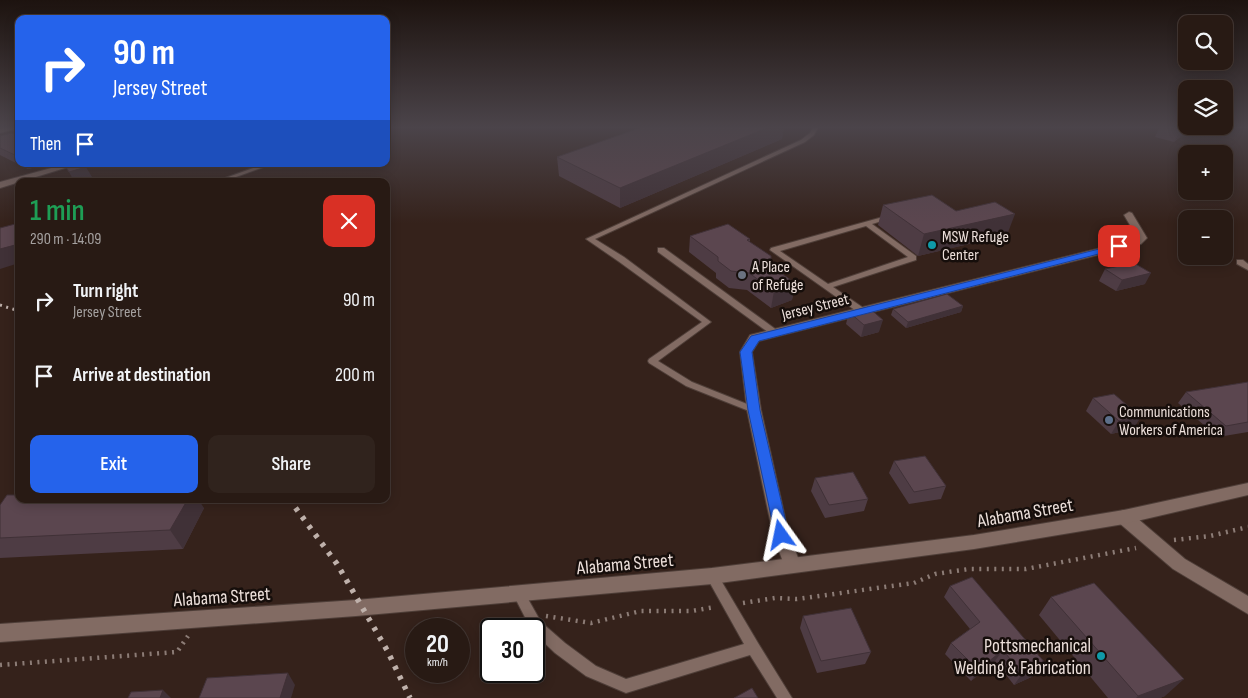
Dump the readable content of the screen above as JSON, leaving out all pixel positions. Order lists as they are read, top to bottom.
{
  "streets": {
    "street": ["Jersey Street", "Alabama Street"]
  },
  "crossings": [
    ["Jersey Street", "Alabama Street"]
  ],
  "places": [
    "MSW Refuge Center",
    "A Place of Refuge",
    "Communications Workers of America",
    "Pottsmechanical Welding & Fabrication"
  ],
  "page": {
    "map_buttons": ["+", "−"],
    "turn": ["90 m", "Jersey Street"],
    "then": "Then",
    "heading": ["1 min", "290 m · 14:09"],
    "list": [
      {
        "name": "Turn right",
        "note": "Jersey Street",
        "value": "90 m"
      },
      {
        "name": "Arrive at destination",
        "value": "200 m"
      }
    ],
    "buttons": ["Exit", "Share"],
    "speed": "20 km/h",
    "limit": "30"
  }
}
